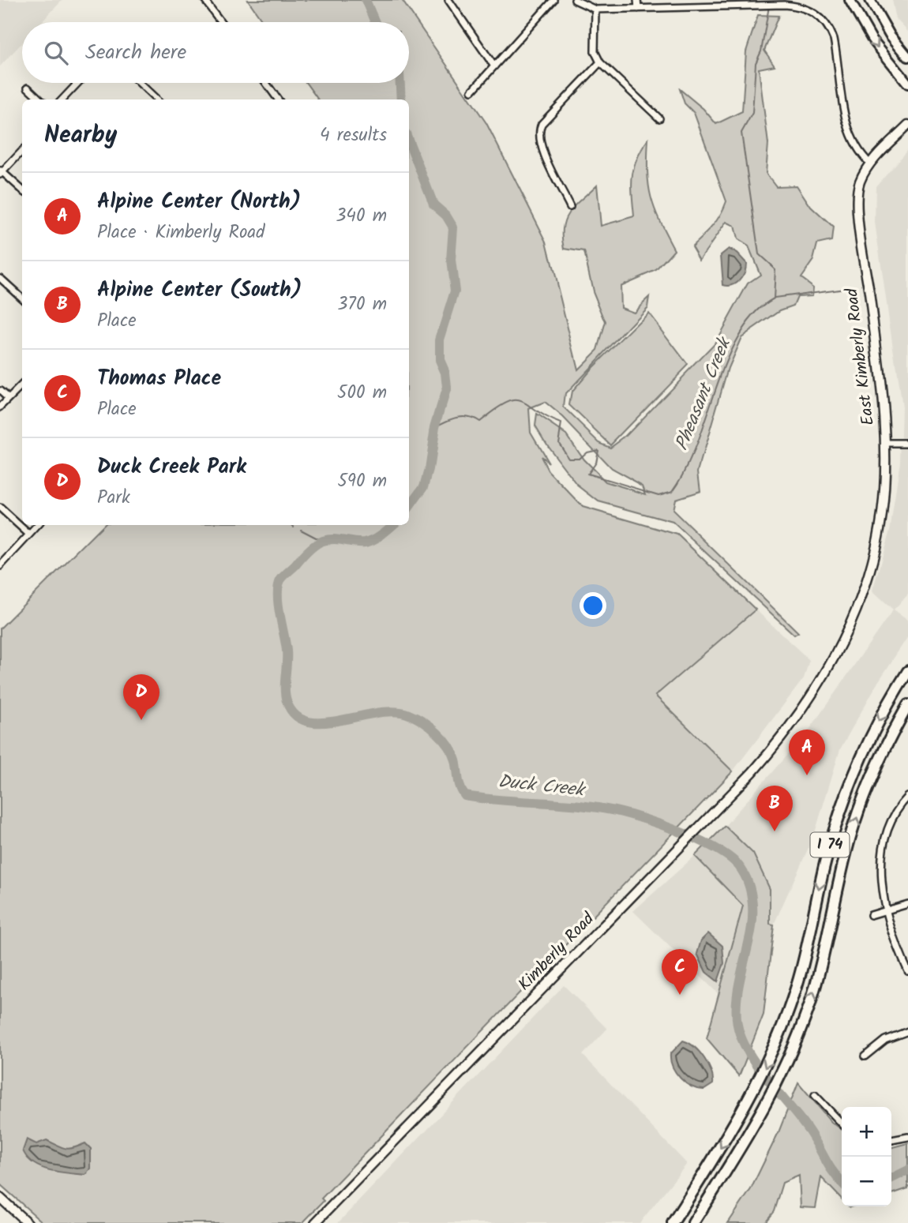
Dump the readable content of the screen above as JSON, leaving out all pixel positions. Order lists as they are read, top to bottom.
{
  "streets": {
    "highway": ["I 74"],
    "main road": ["East Kimberly Road", "Kimberly Road"]
  },
  "crossings": [
    ["East Kimberly Road", "Kimberly Road"]
  ],
  "water": ["Pheasant Creek", "Duck Creek"],
  "page": {
    "search": "Search here",
    "heading": ["Nearby", "4 results"],
    "list": [
      {
        "mark": "A",
        "name": "Alpine Center (North)",
        "note": "Place · Kimberly Road",
        "value": "340 m"
      },
      {
        "mark": "B",
        "name": "Alpine Center (South)",
        "note": "Place",
        "value": "370 m"
      },
      {
        "mark": "C",
        "name": "Thomas Place",
        "note": "Place",
        "value": "500 m"
      },
      {
        "mark": "D",
        "name": "Duck Creek Park",
        "note": "Park",
        "value": "590 m"
      }
    ],
    "pins": [
      "D",
      "A",
      "B",
      "C"
    ],
    "map_buttons": ["+", "−"]
  }
}
